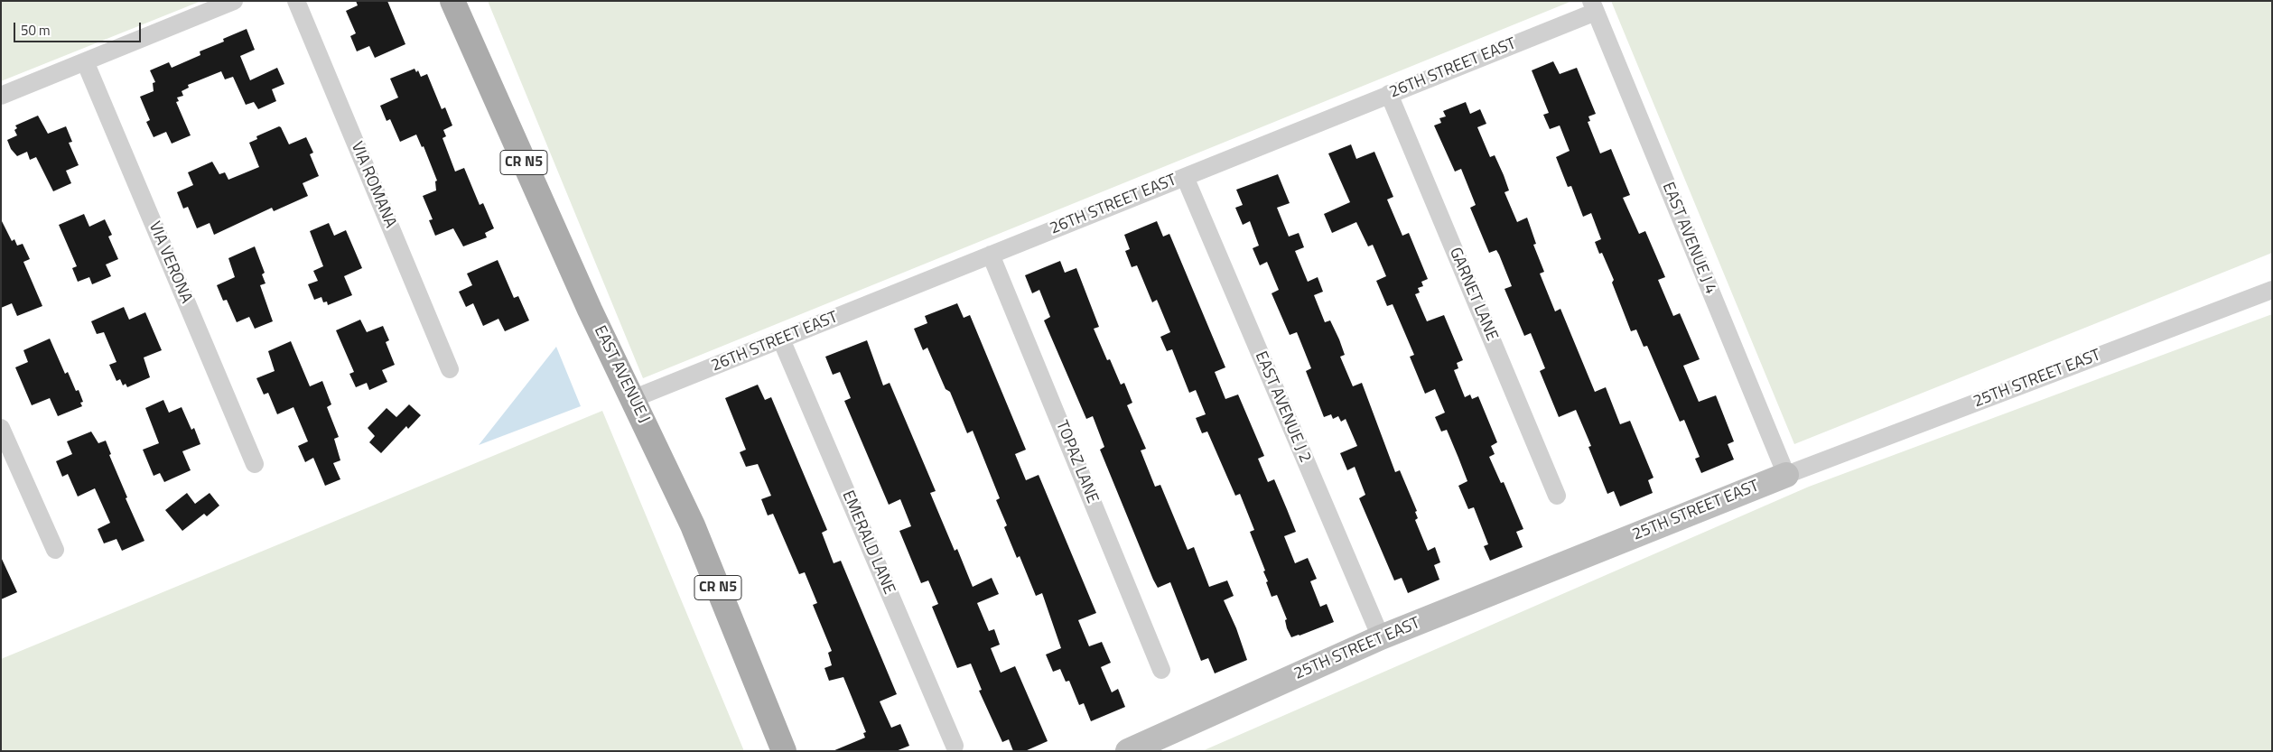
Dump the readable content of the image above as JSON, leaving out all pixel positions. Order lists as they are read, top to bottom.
{
  "streets": {
    "main road": ["CR N5", "EAST AVENUE J"],
    "street": [
      "26TH STREET EAST",
      "VIA ROMANA",
      "EAST AVENUE J 4",
      "VIA VERONA",
      "GARNET LANE",
      "25TH STREET EAST",
      "EAST AVENUE J 2",
      "TOPAZ LANE",
      "EMERALD LANE"
    ]
  },
  "crossings": [
    ["26TH STREET EAST", "EAST AVENUE J 4"],
    ["26TH STREET EAST", "GARNET LANE"],
    ["26TH STREET EAST", "EAST AVENUE J"],
    ["26TH STREET EAST", "EAST AVENUE J 2"],
    ["26TH STREET EAST", "TOPAZ LANE"],
    ["26TH STREET EAST", "EMERALD LANE"],
    ["EAST AVENUE J 4", "25TH STREET EAST"],
    ["25TH STREET EAST", "EAST AVENUE J 2"]
  ],
  "scale_bar": "50 m"
}
